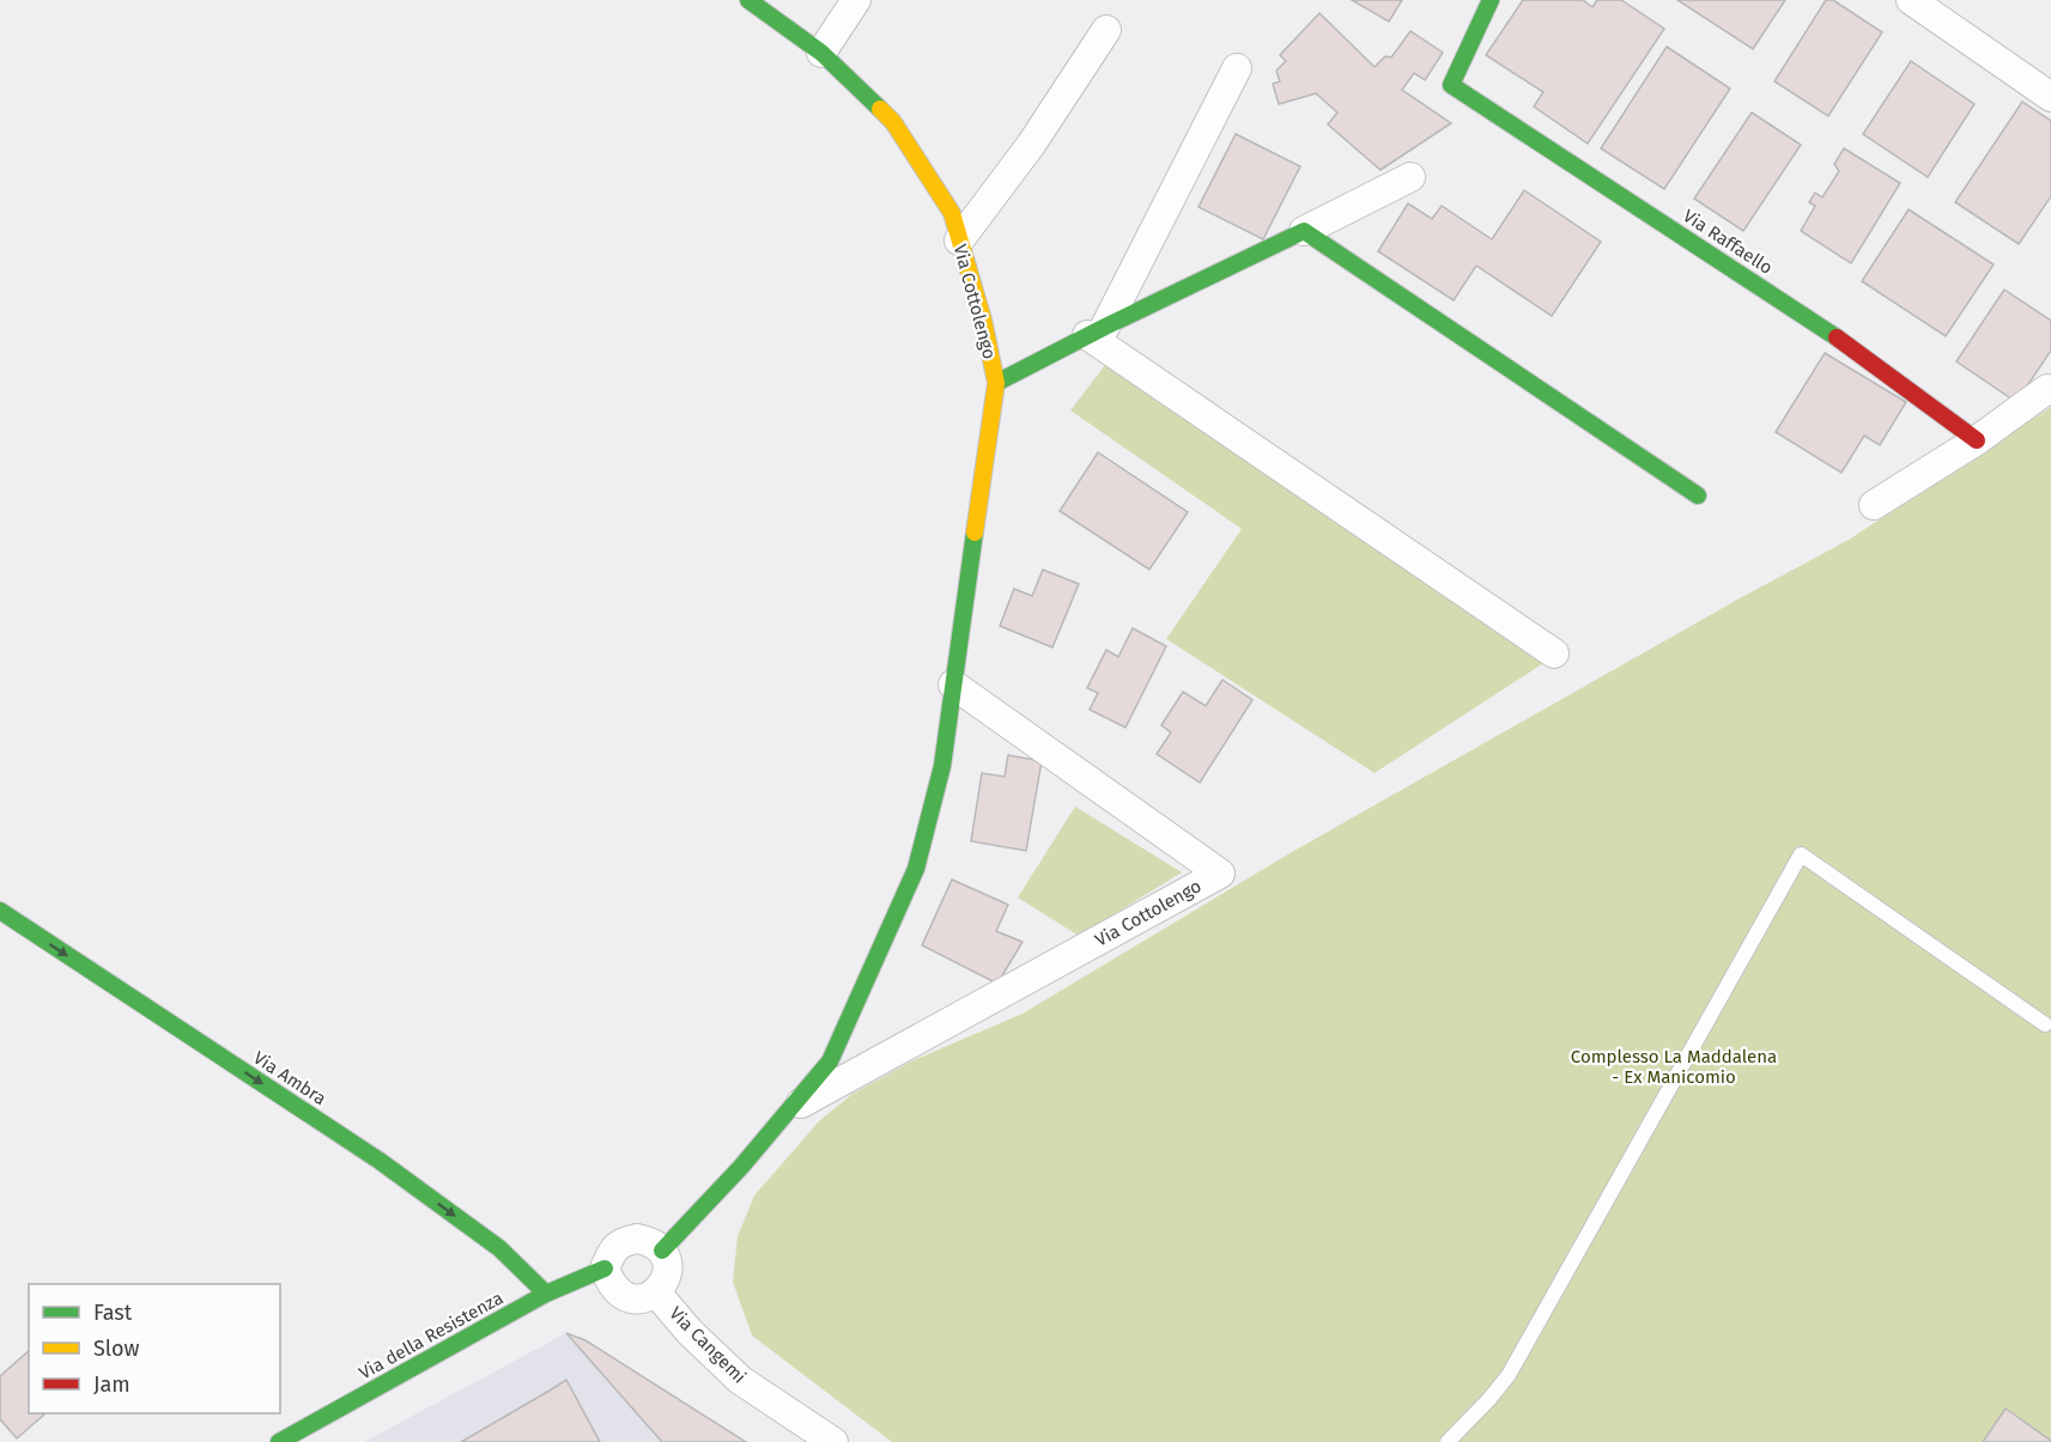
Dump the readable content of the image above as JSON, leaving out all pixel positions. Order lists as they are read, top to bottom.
{
  "streets": {
    "street": [
      "Via Raffaello",
      "Via Cottolengo",
      "Via Ambra",
      "Via della Resistenza",
      "Via Cangemi"
    ]
  },
  "crossings": [
    ["Via Cottolengo", "Via della Resistenza"],
    ["Via Cottolengo", "Via Cangemi"],
    ["Via Ambra", "Via della Resistenza"],
    ["Via della Resistenza", "Via Cangemi"]
  ],
  "one_way": ["Via Ambra"],
  "parks": ["Complesso La Maddalena - Ex Manicomio"],
  "legend": ["Fast", "Slow", "Jam"]
}
